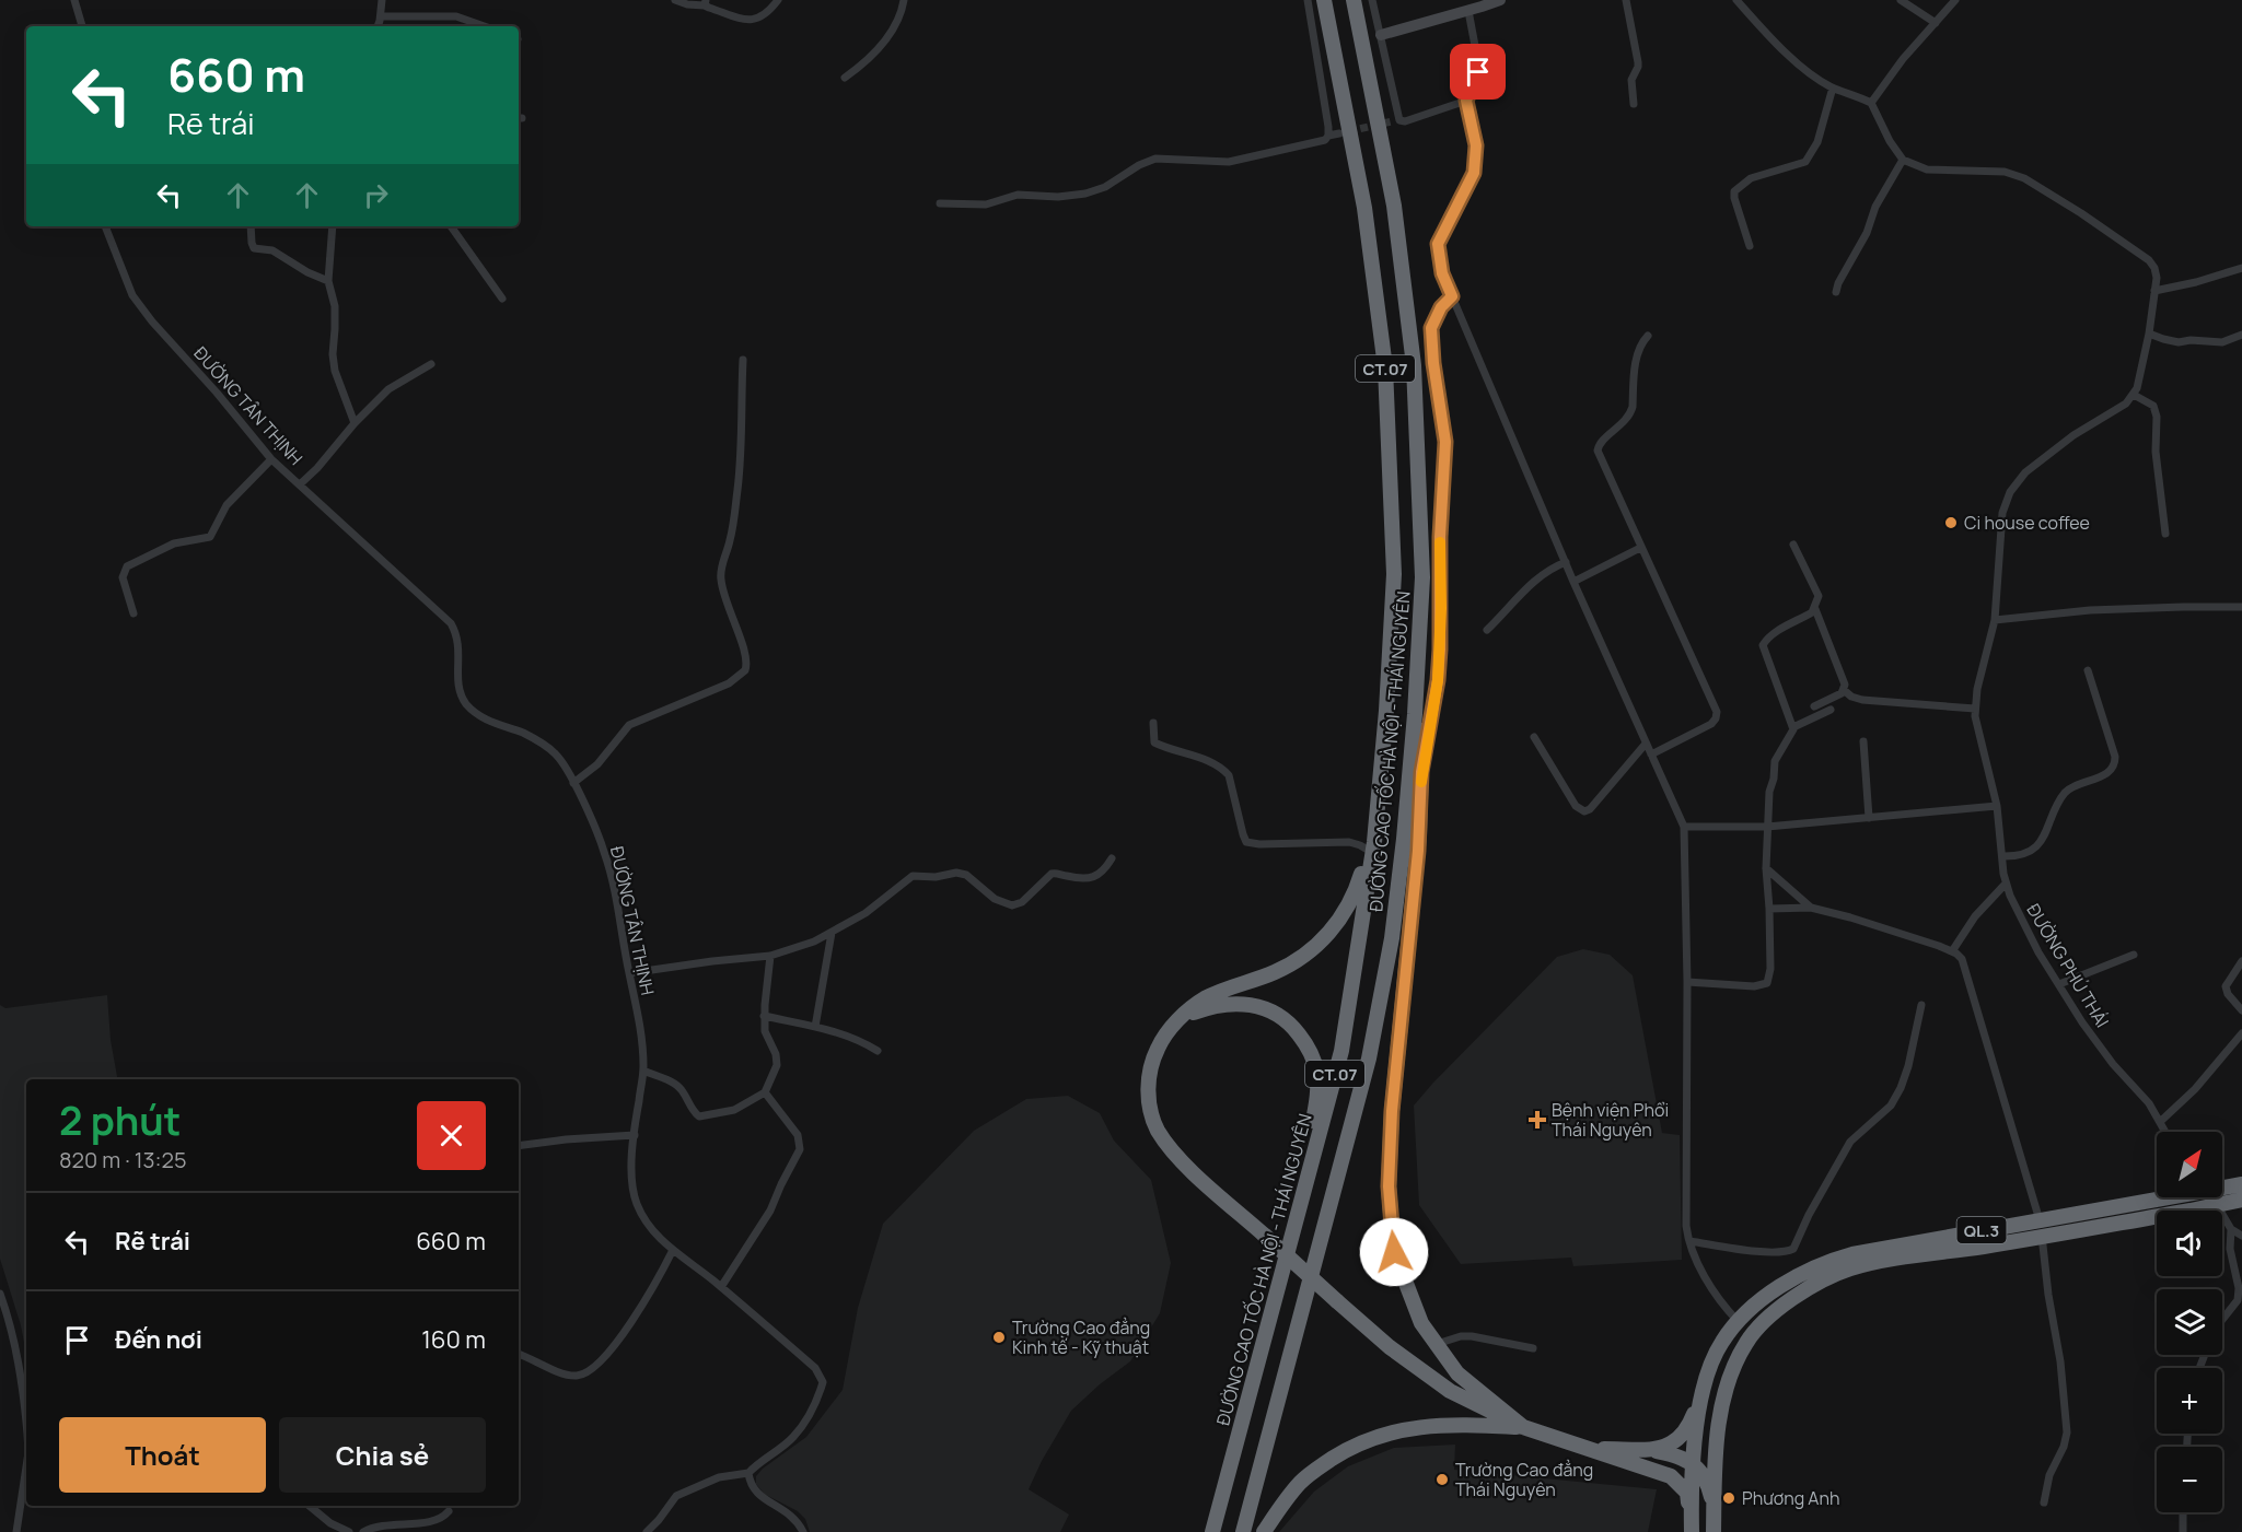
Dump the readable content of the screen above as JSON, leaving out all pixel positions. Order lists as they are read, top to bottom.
{
  "streets": {
    "highway": ["CT.07", "ĐƯỜNG CAO TỐC HÀ NỘI - THÁI NGUYÊN", "QL.3"],
    "street": ["ĐƯỜNG TÂN THỊNH", "ĐƯỜNG PHÚ THÁI"]
  },
  "places": {
    "other": [
      "Ci house coffee",
      "Trường Cao đẳng Kinh tế - Kỹ thuật",
      "Trường Cao đẳng Thái Nguyên",
      "Phương Anh"
    ],
    "health": ["Bệnh viện Phổi Thái Nguyên"]
  },
  "north": "top right",
  "page": {
    "turn": ["660 m", "Rẽ trái"],
    "heading": ["2 phút", "820 m · 13:25"],
    "map_buttons": ["+", "−"],
    "list": [
      {
        "name": "Rẽ trái",
        "value": "660 m"
      },
      {
        "name": "Đến nơi",
        "value": "160 m"
      }
    ],
    "buttons": ["Thoát", "Chia sẻ"]
  }
}
